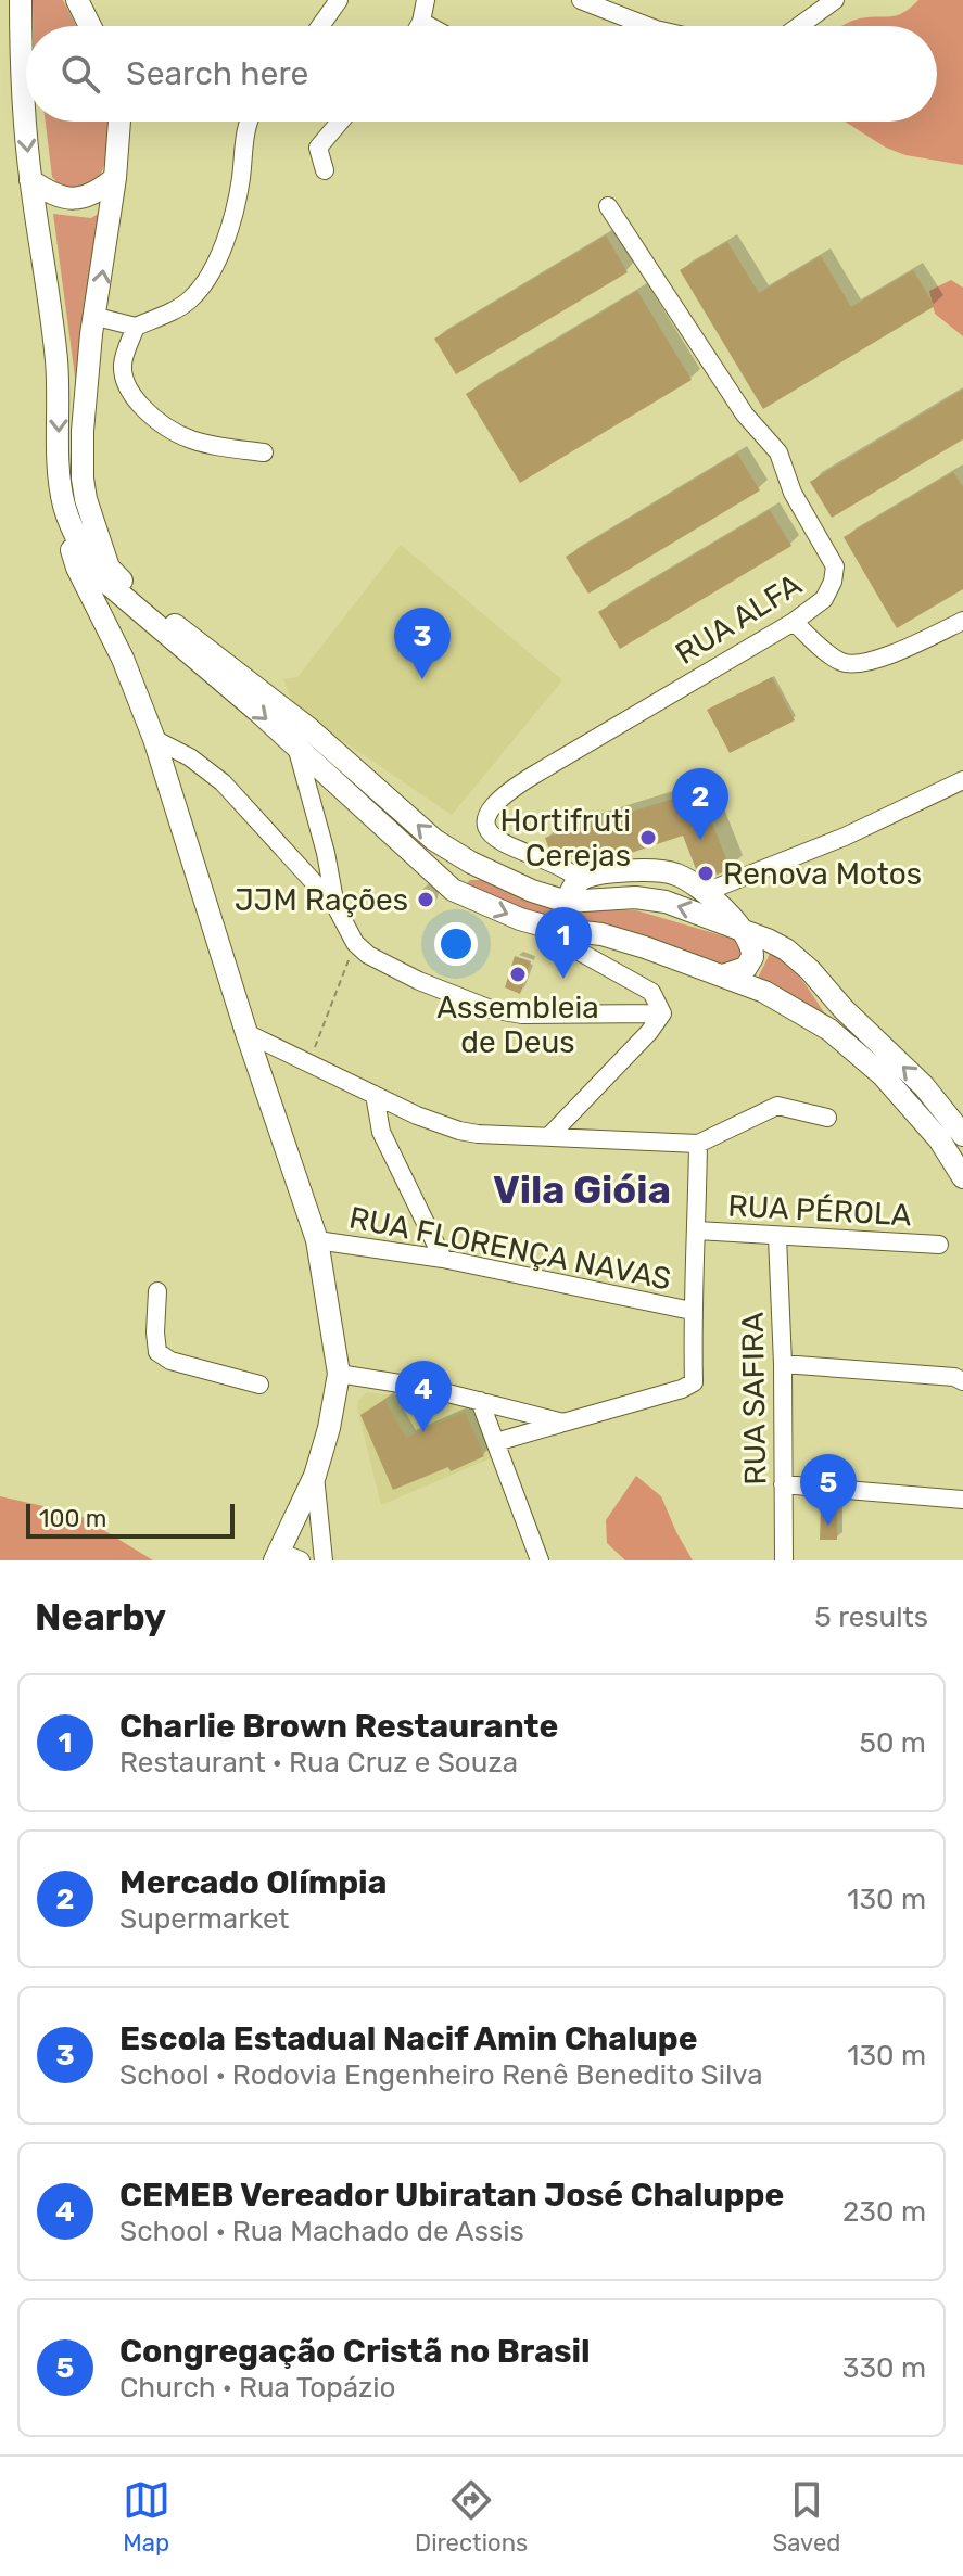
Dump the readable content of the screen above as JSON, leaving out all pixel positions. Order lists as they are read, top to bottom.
{
  "streets": {
    "street": [
      "RUA ALFA",
      "RUA PÉROLA",
      "RUA FLORENÇA NAVAS",
      "RUA SAFIRA"
    ]
  },
  "crossings": [
    ["RUA PÉROLA", "RUA SAFIRA"]
  ],
  "districts": ["Vila Gióia"],
  "places": [
    "Hortifruti Cerejas",
    "Renova Motos",
    "JJM Rações",
    "Assembleia de Deus"
  ],
  "scale_bar": "100 m",
  "page": {
    "search": "Search here",
    "pins": [
      "3",
      "2",
      "1",
      "4",
      "5"
    ],
    "scale": "100 m",
    "heading": ["Nearby", "5 results"],
    "list": [
      {
        "mark": "1",
        "name": "Charlie Brown Restaurante",
        "note": "Restaurant · Rua Cruz e Souza",
        "value": "50 m"
      },
      {
        "mark": "2",
        "name": "Mercado Olímpia",
        "note": "Supermarket",
        "value": "130 m"
      },
      {
        "mark": "3",
        "name": "Escola Estadual Nacif Amin Chalupe",
        "note": "School · Rodovia Engenheiro Renê Benedito Silva",
        "value": "130 m"
      },
      {
        "mark": "4",
        "name": "CEMEB Vereador Ubiratan José Chaluppe",
        "note": "School · Rua Machado de Assis",
        "value": "230 m"
      },
      {
        "mark": "5",
        "name": "Congregação Cristã no Brasil",
        "note": "Church · Rua Topázio",
        "value": "330 m"
      }
    ],
    "nav": ["Map", "Directions", "Saved"]
  }
}
